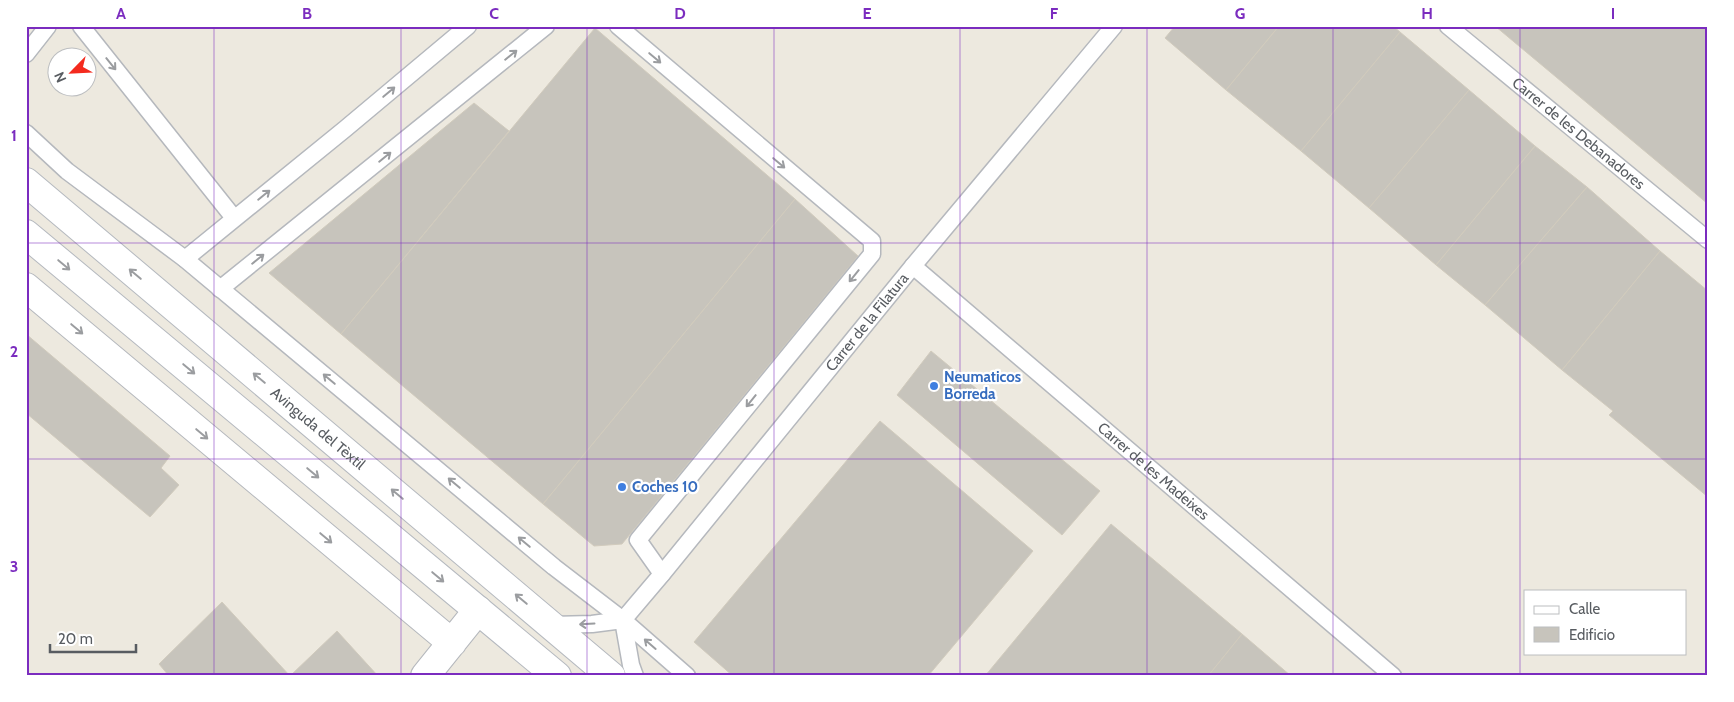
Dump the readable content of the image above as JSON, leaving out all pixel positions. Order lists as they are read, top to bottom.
{
  "streets": {
    "street": ["Avinguda del Tèxtil"],
    "lane": ["Carrer de les Debanadores", "Carrer de la Filatura", "Carrer de les Madeixes"]
  },
  "crossings": [
    ["Carrer de la Filatura", "Carrer de les Madeixes"]
  ],
  "places": ["Neumaticos Borreda", "Coches 10"],
  "legend": ["Calle", "Edificio"],
  "scale_bar": "20 m",
  "north": "bottom left",
  "grid": {
    "columns": [
      "A",
      "B",
      "C",
      "D",
      "E",
      "F",
      "G",
      "H",
      "I"
    ],
    "rows": ["1", "2", "3"]
  }
}
